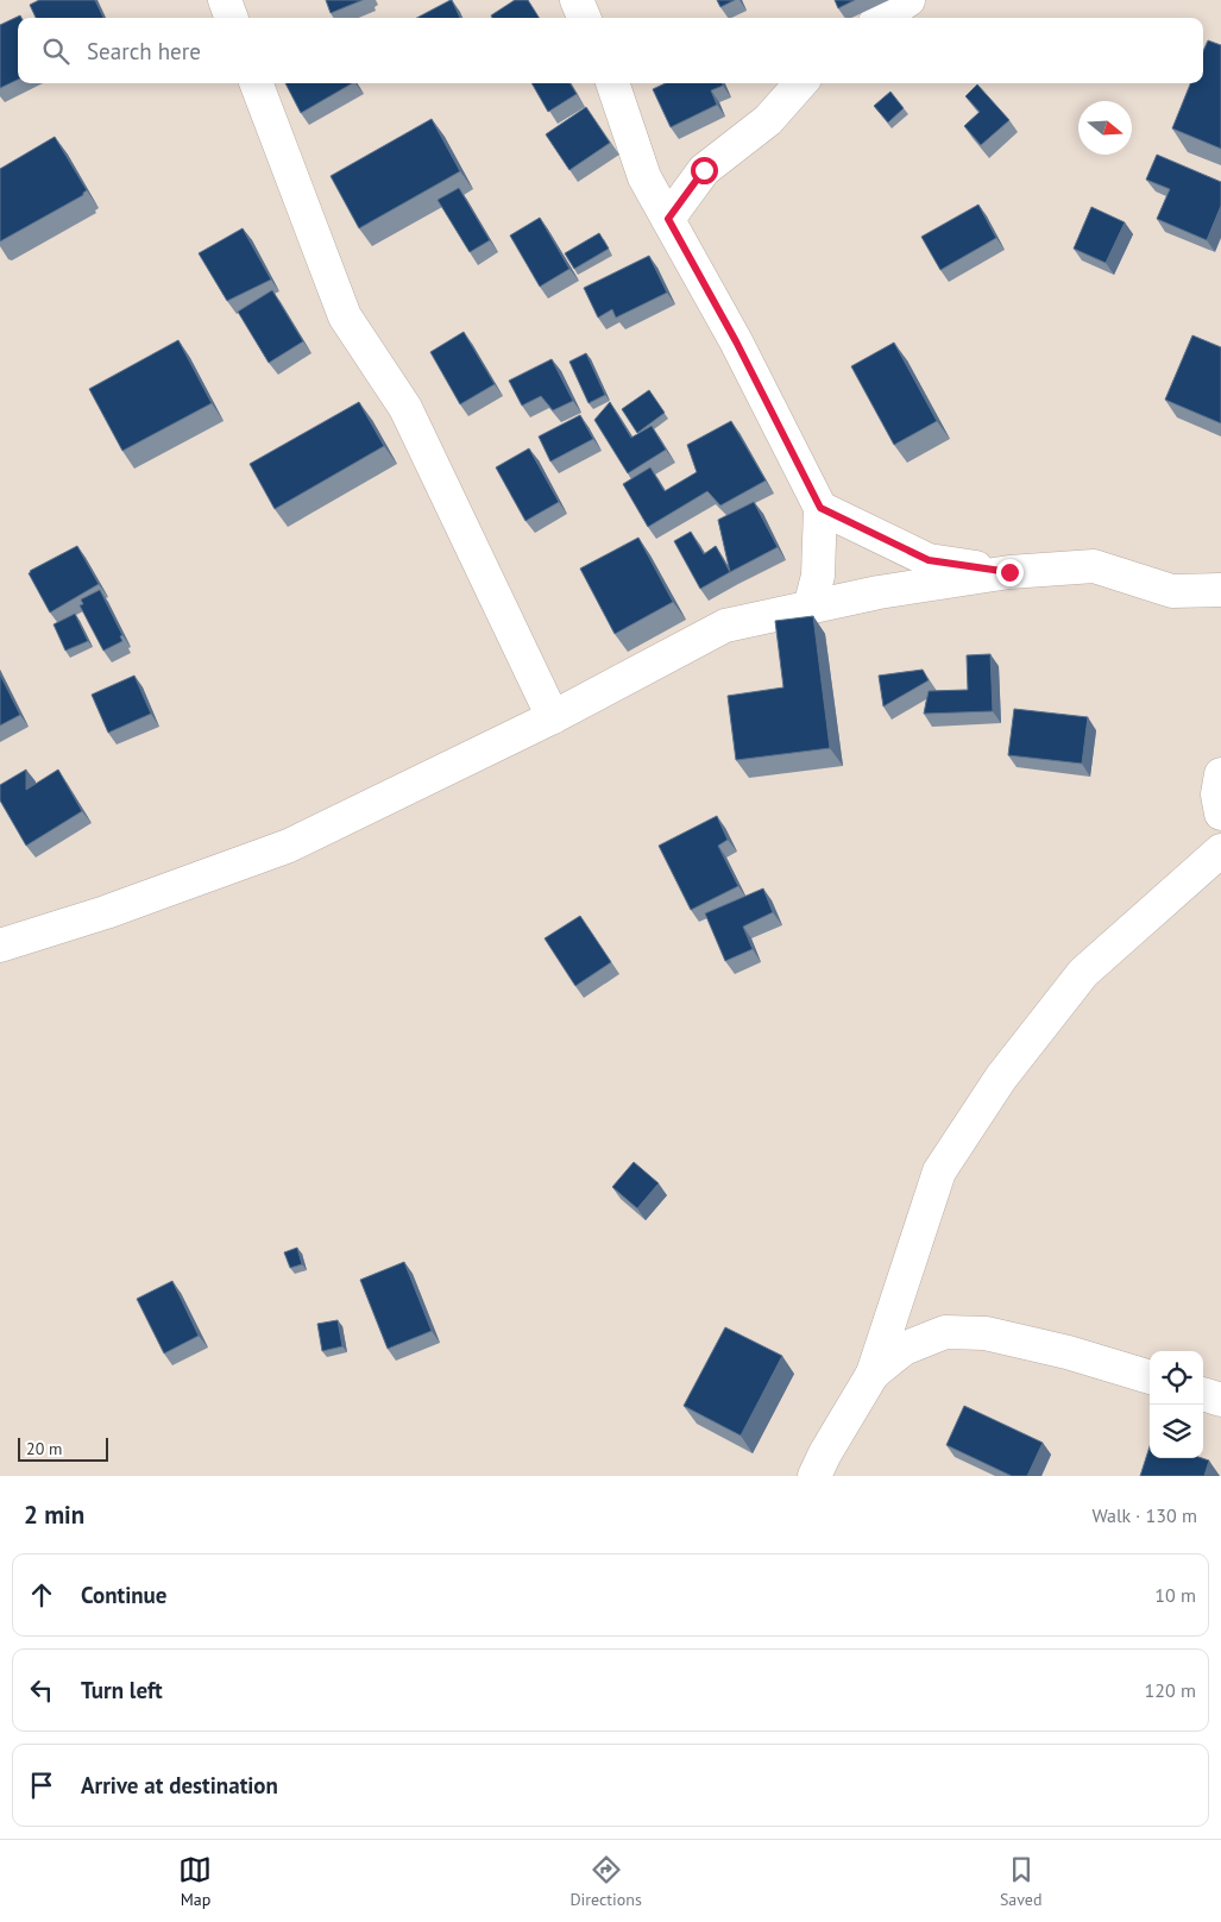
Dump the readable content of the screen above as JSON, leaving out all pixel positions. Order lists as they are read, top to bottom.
{
  "scale_bar": "20 m",
  "north": "right",
  "page": {
    "search": "Search here",
    "scale": "20 m",
    "heading": ["2 min", "Walk · 130 m"],
    "list": [
      ["Continue", "10 m"],
      ["Turn left", "120 m"],
      "Arrive at destination"
    ],
    "nav": ["Map", "Directions", "Saved"]
  }
}
